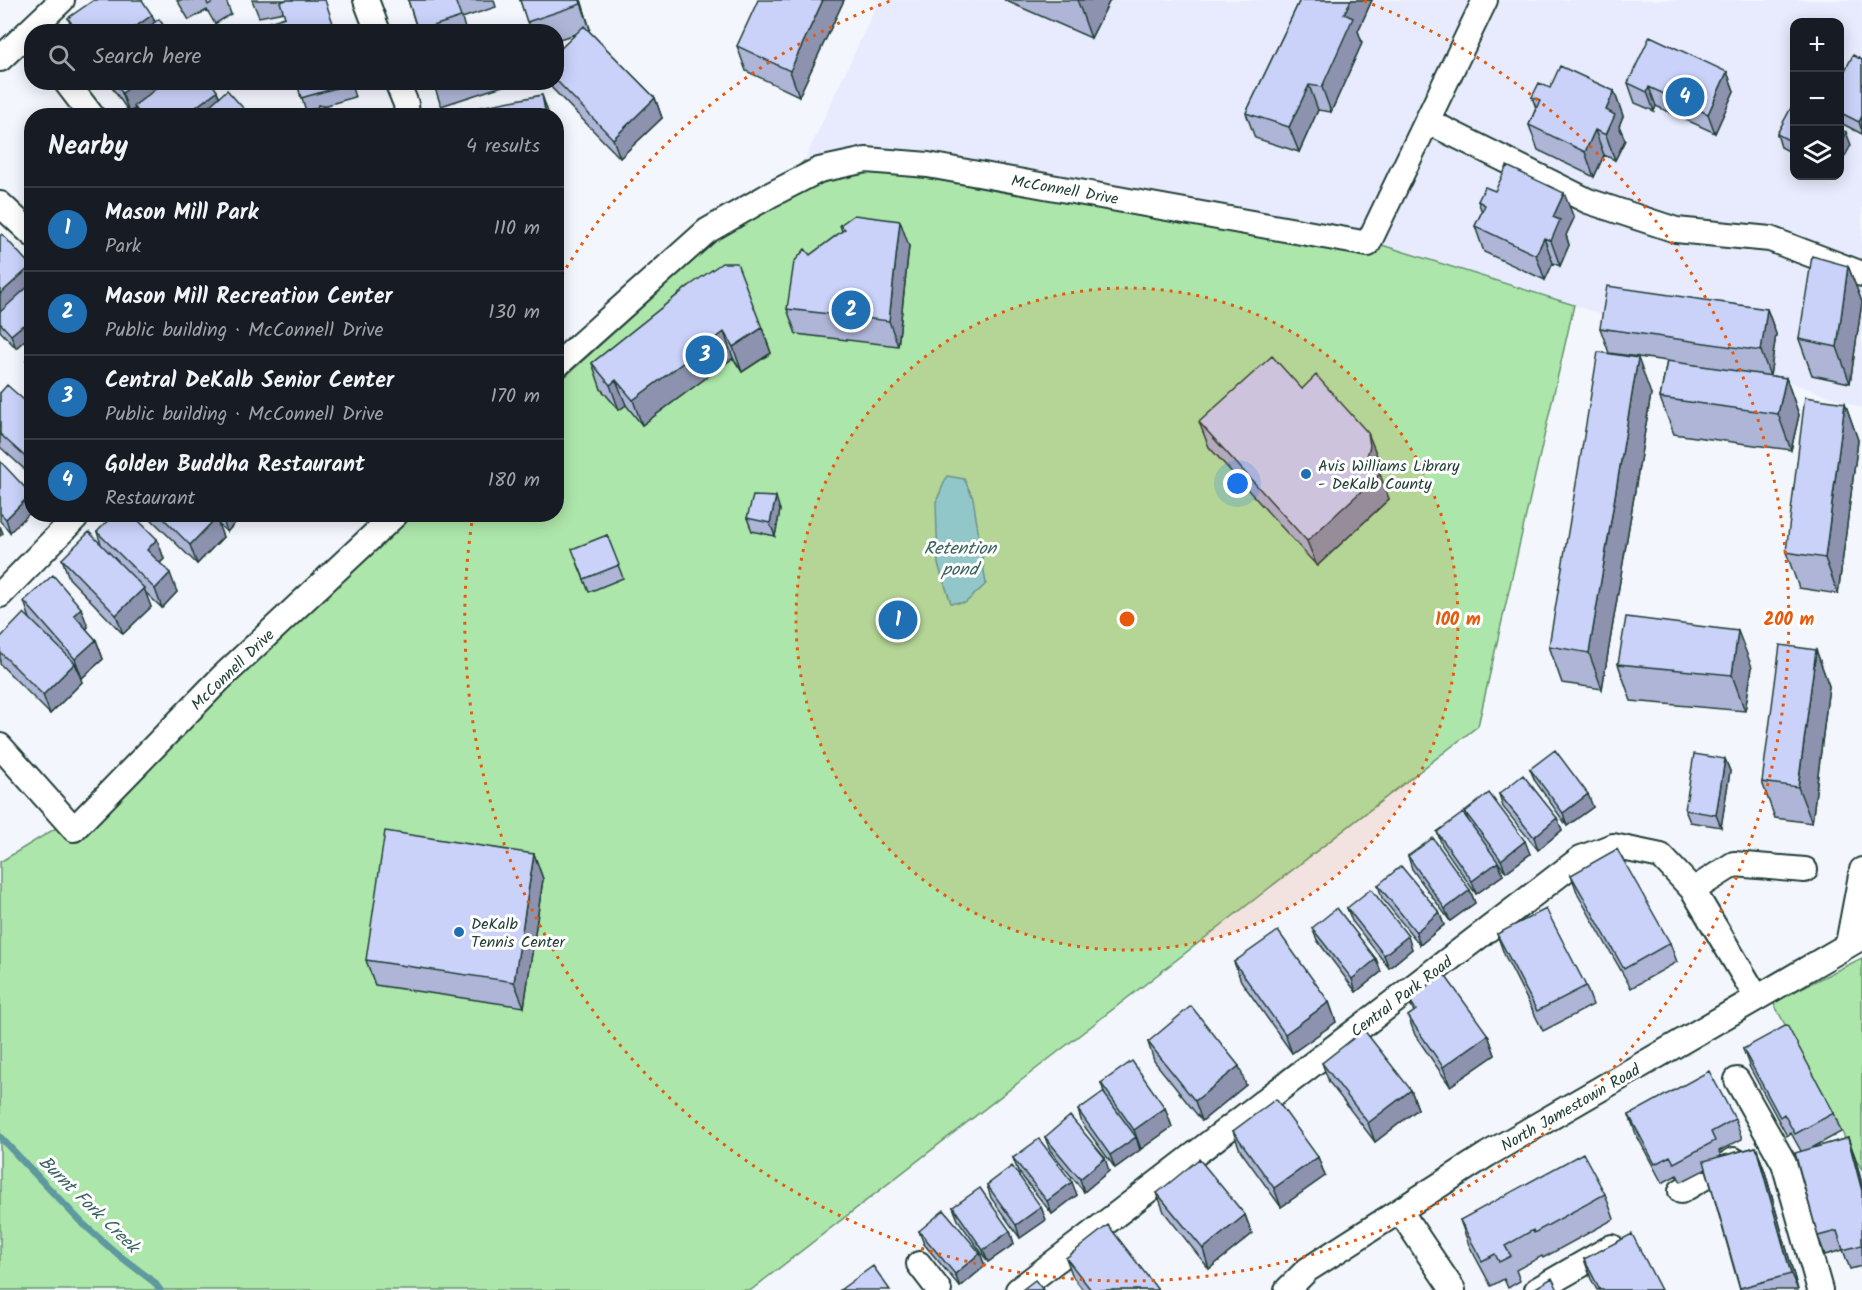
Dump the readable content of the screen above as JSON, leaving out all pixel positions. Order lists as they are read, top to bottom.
{
  "streets": {
    "street": ["McConnell Drive", "Central Park Road", "North Jamestown Road"]
  },
  "crossings": [
    ["Central Park Road", "North Jamestown Road"]
  ],
  "water": ["Retention pond", "Burnt Fork Creek"],
  "places": ["Avis Williams Library - DeKalb County", "DeKalb Tennis Center"],
  "page": {
    "map_buttons": ["+", "−"],
    "search": "Search here",
    "pins": [
      "4",
      "2",
      "3",
      "1"
    ],
    "heading": ["Nearby", "4 results"],
    "list": [
      {
        "mark": "1",
        "name": "Mason Mill Park",
        "note": "Park",
        "value": "110 m"
      },
      {
        "mark": "2",
        "name": "Mason Mill Recreation Center",
        "note": "Public building · McConnell Drive",
        "value": "130 m"
      },
      {
        "mark": "3",
        "name": "Central DeKalb Senior Center",
        "note": "Public building · McConnell Drive",
        "value": "170 m"
      },
      {
        "mark": "4",
        "name": "Golden Buddha Restaurant",
        "note": "Restaurant",
        "value": "180 m"
      }
    ]
  },
  "rings": ["100 m", "200 m"]
}
